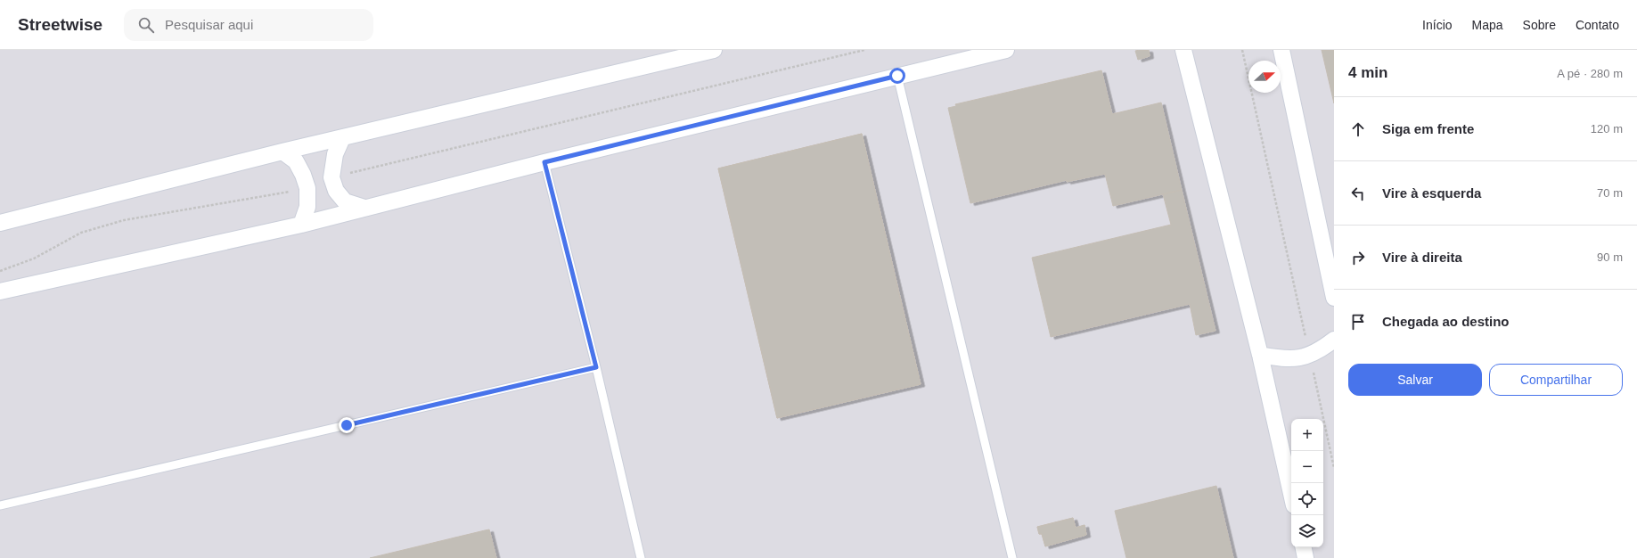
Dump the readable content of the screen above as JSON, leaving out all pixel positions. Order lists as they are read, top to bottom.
{
  "north": "right",
  "page": {
    "header": "Streetwise",
    "search": "Pesquisar aqui",
    "nav": [
      "Início",
      "Mapa",
      "Sobre",
      "Contato"
    ],
    "heading": ["4 min", "A pé · 280 m"],
    "list": [
      ["Siga em frente", "120 m"],
      ["Vire à esquerda", "70 m"],
      ["Vire à direita", "90 m"],
      "Chegada ao destino"
    ],
    "buttons": ["Salvar", "Compartilhar"],
    "map_buttons": ["+", "−"]
  }
}
